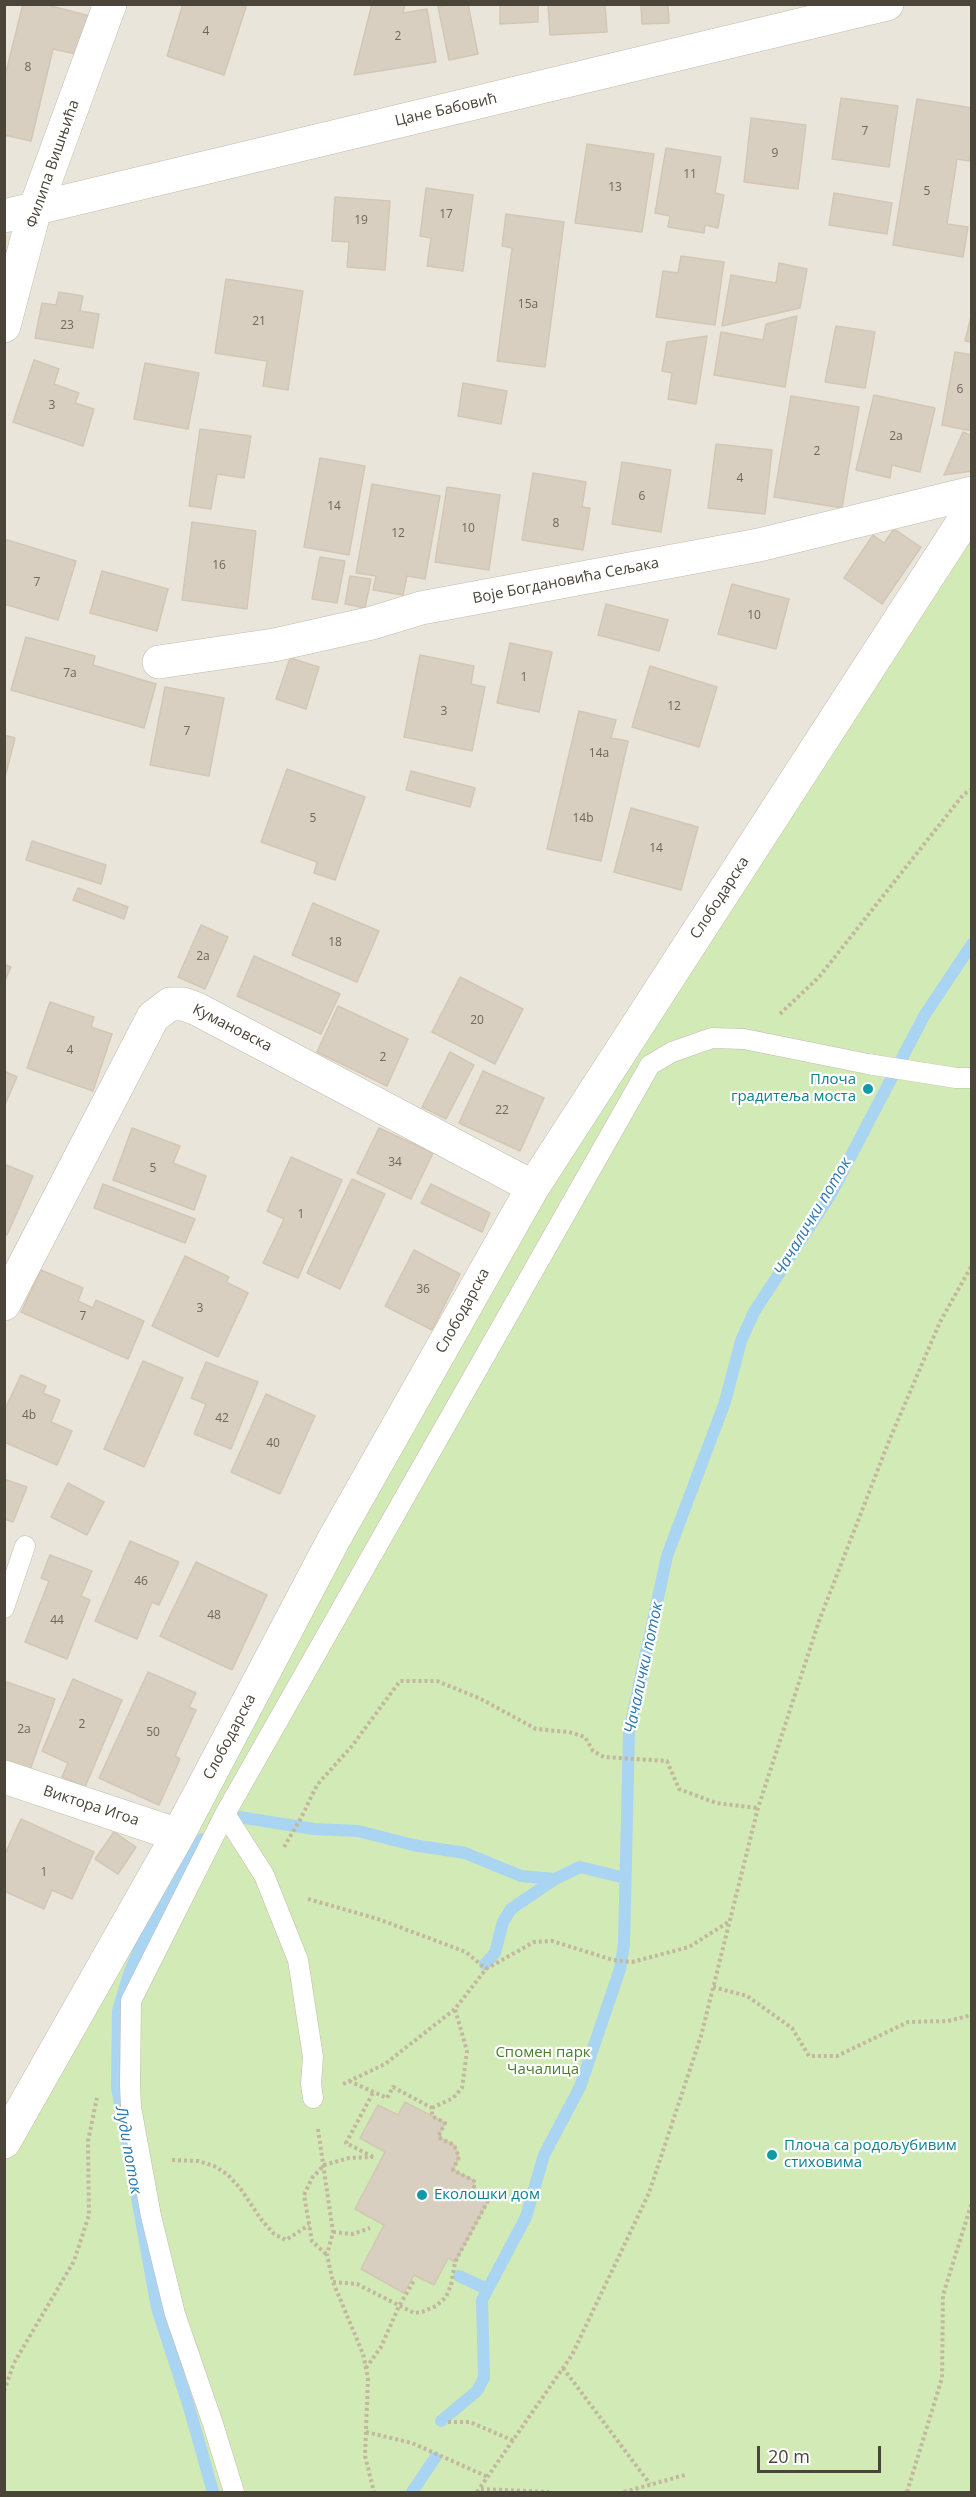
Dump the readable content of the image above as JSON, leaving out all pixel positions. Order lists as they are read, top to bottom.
{
  "streets": {
    "street": [
      "Цане Бабовић",
      "Филипа Вишњића",
      "Воје Богдановића Сељака",
      "Слободарска",
      "Кумановска",
      "Виктора Игоа"
    ]
  },
  "crossings": [
    ["Цане Бабовић", "Филипа Вишњића"],
    ["Слободарска", "Кумановска"],
    ["Слободарска", "Виктора Игоа"]
  ],
  "water": ["Чачалички поток", "Луди поток"],
  "parks": ["Спомен парк Чачалица"],
  "places": ["Плоча градитеља моста", "Плоча са родољубивим стиховима", "Еколошки дом"],
  "house_numbers": [
    "4",
    "2",
    "8",
    "7",
    "9",
    "11",
    "13",
    "5",
    "17",
    "19",
    "15a",
    "21",
    "23",
    "6",
    "3",
    "2a",
    "2",
    "4",
    "6",
    "14",
    "8",
    "10",
    "12",
    "16",
    "7",
    "10",
    "7a",
    "1",
    "12",
    "3",
    "7",
    "14a",
    "5",
    "14b",
    "14",
    "18",
    "2a",
    "20",
    "4",
    "2",
    "22",
    "34",
    "5",
    "1",
    "36",
    "3",
    "7",
    "4b",
    "42",
    "40",
    "46",
    "48",
    "44",
    "2",
    "2a",
    "50",
    "1"
  ],
  "scale_bar": "20 m"
}
